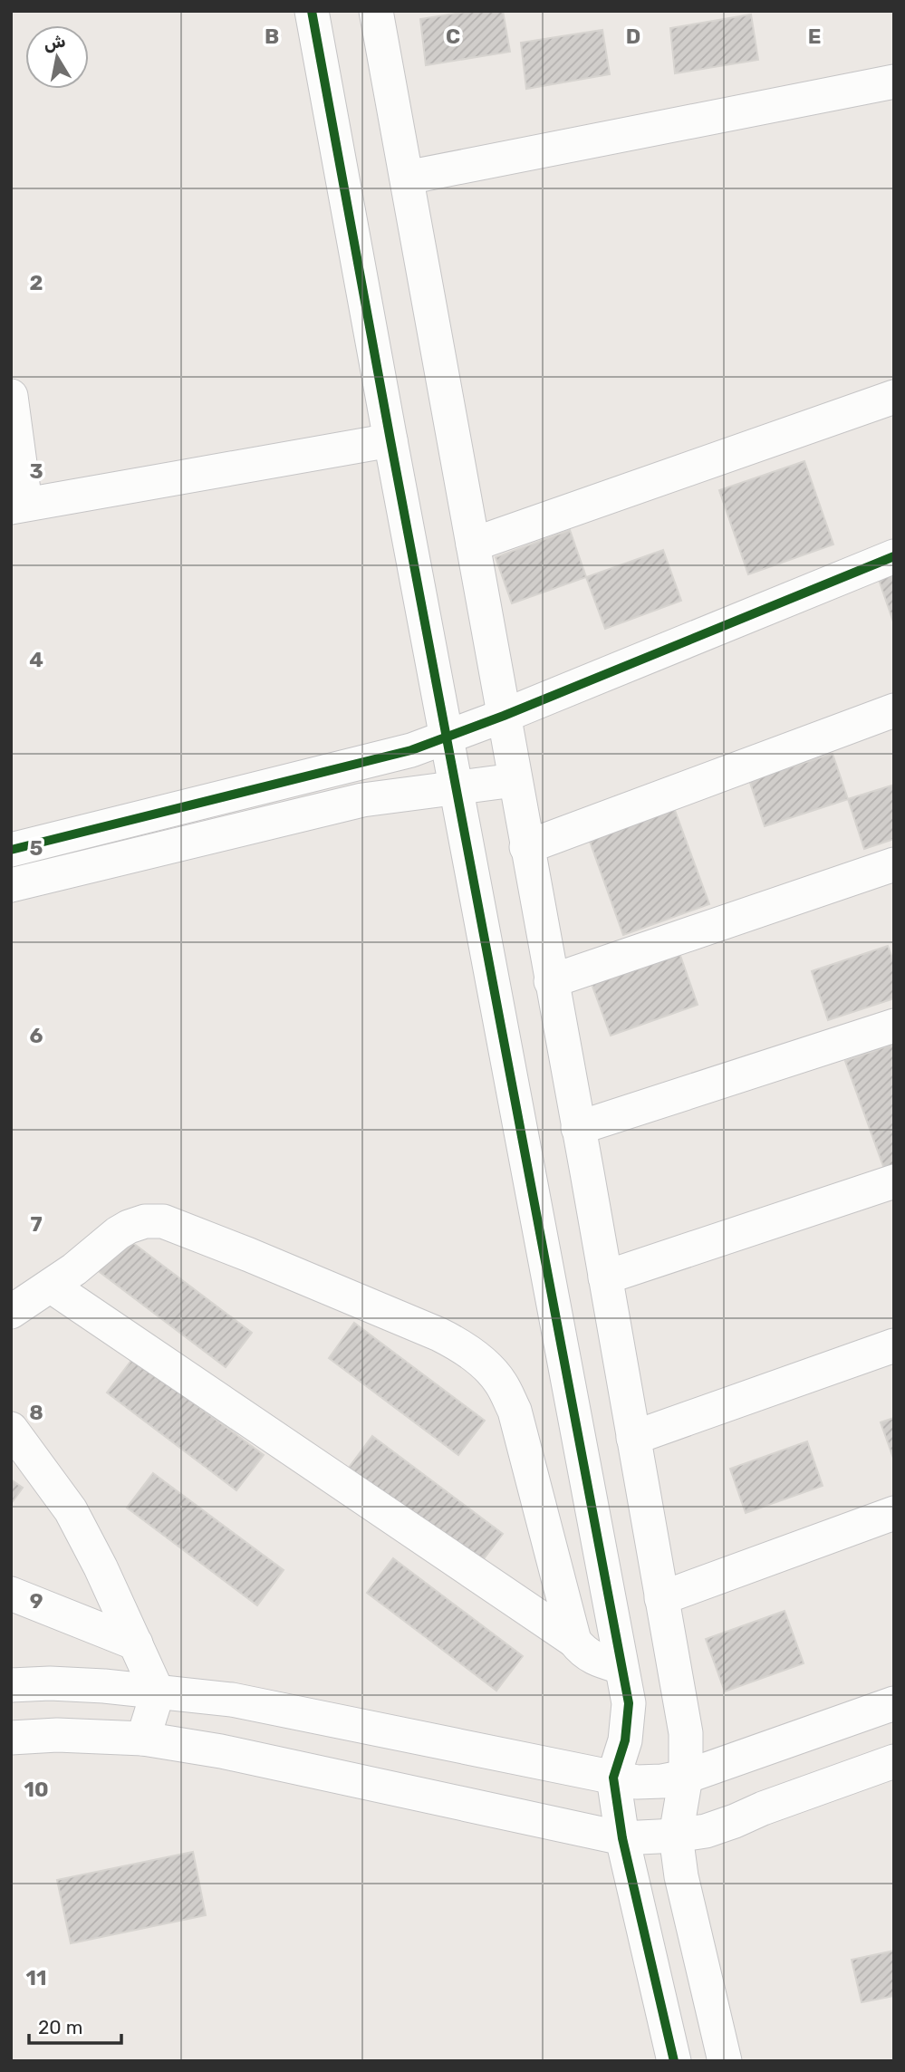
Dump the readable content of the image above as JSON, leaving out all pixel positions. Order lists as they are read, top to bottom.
{
  "scale_bar": "20 m",
  "north": "top",
  "grid": {
    "columns": [
      "B",
      "C",
      "D",
      "E"
    ],
    "rows": [
      "2",
      "3",
      "4",
      "5",
      "6",
      "7",
      "8",
      "9",
      "10",
      "11"
    ]
  }
}
